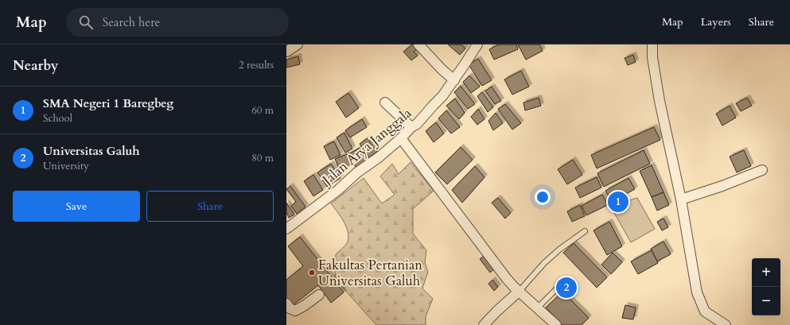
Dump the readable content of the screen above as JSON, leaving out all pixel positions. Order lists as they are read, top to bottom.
{
  "streets": {
    "street": ["Jalan Arya Janggala"]
  },
  "places": ["Fakultas Pertanian Universitas Galuh"],
  "page": {
    "header": "Map",
    "search": "Search here",
    "nav": ["Map", "Layers", "Share"],
    "heading": ["Nearby", "2 results"],
    "list": [
      {
        "mark": "1",
        "name": "SMA Negeri 1 Baregbeg",
        "note": "School",
        "value": "60 m"
      },
      {
        "mark": "2",
        "name": "Universitas Galuh",
        "note": "University",
        "value": "80 m"
      }
    ],
    "buttons": ["Save", "Share"],
    "pins": ["1", "2"],
    "map_buttons": ["+", "−"]
  }
}
